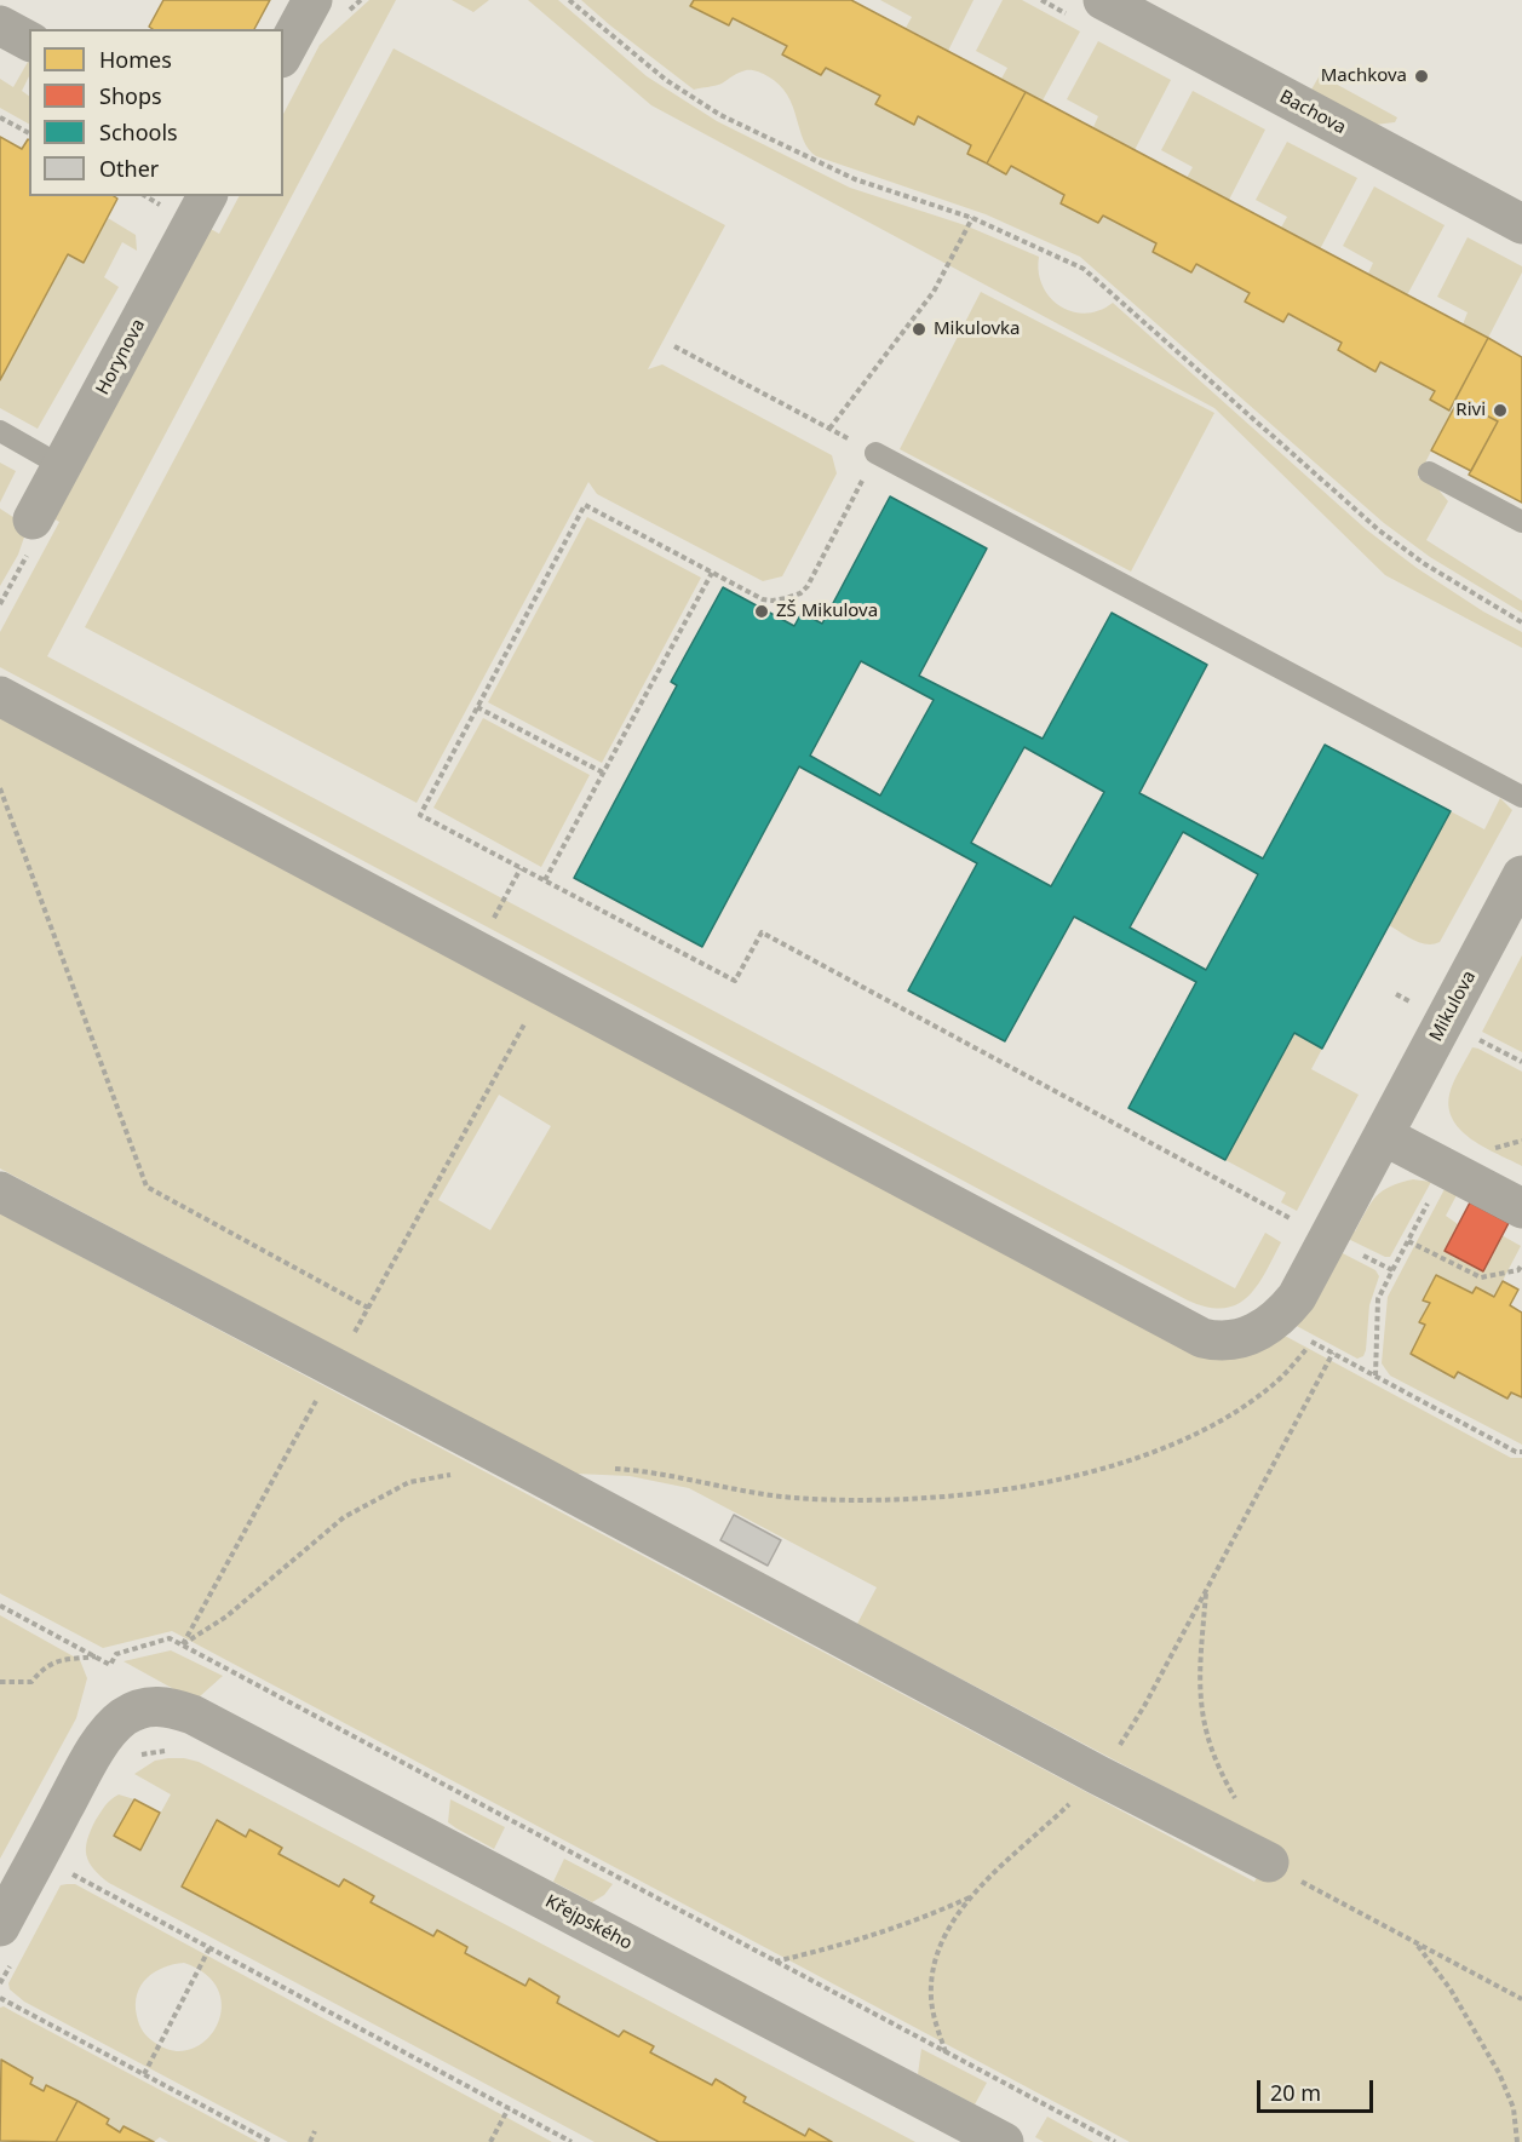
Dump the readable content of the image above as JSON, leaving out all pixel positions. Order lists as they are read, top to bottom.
{
  "streets": {
    "street": [
      "Bachova",
      "Horynova",
      "Mikulova",
      "Křejpského"
    ]
  },
  "places": [
    "Machkova",
    "Mikulovka",
    "Rivi",
    "ZŠ Mikulova"
  ],
  "legend": [
    "Homes",
    "Shops",
    "Schools",
    "Other"
  ],
  "scale_bar": "20 m"
}
